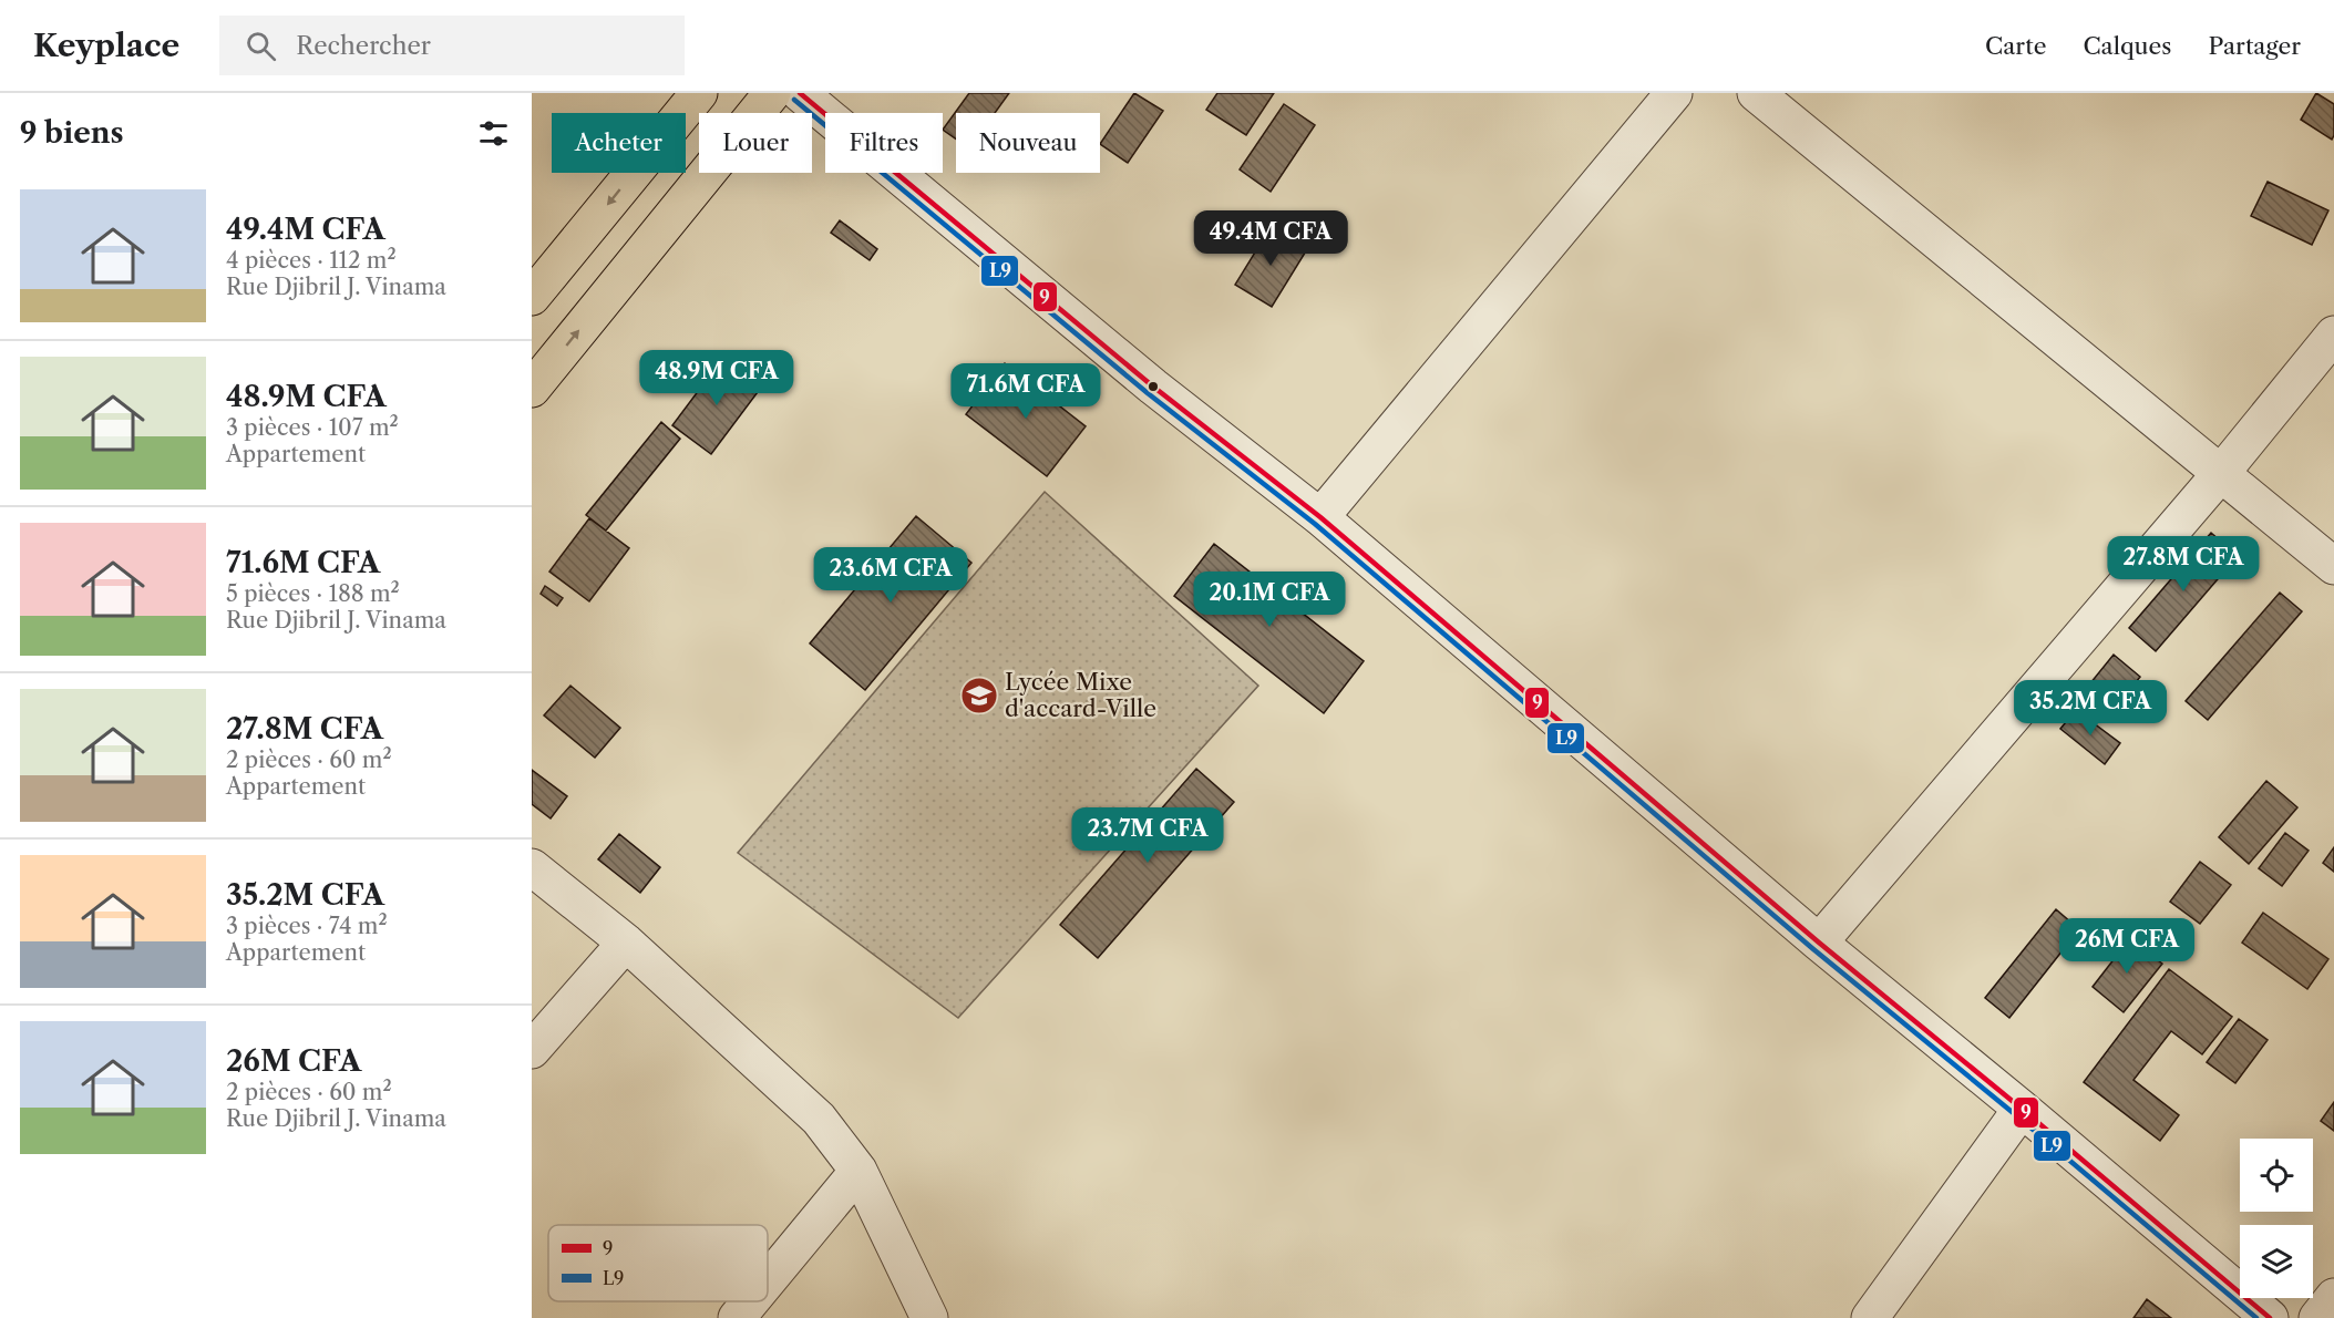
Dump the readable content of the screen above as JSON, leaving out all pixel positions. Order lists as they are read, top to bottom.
{
  "places": {
    "school or university": ["Lycée Mixe d'accard-Ville"]
  },
  "lines": ["transit line 9", "transit line L9"],
  "legend": ["9", "L9"],
  "page": {
    "header": "Keyplace",
    "search": "Rechercher",
    "nav": ["Carte", "Calques", "Partager"],
    "heading": "9 biens",
    "chip": [
      "Acheter",
      "Louer",
      "Filtres",
      "Nouveau"
    ],
    "list": [
      {
        "name": "49.4M CFA",
        "note": "4 pièces · 112 m² · Rue Djibril J. Vinama"
      },
      {
        "name": "48.9M CFA",
        "note": "3 pièces · 107 m² · Appartement"
      },
      {
        "name": "71.6M CFA",
        "note": "5 pièces · 188 m² · Rue Djibril J. Vinama"
      },
      {
        "name": "27.8M CFA",
        "note": "2 pièces · 60 m² · Appartement"
      },
      {
        "name": "35.2M CFA",
        "note": "3 pièces · 74 m² · Appartement"
      },
      {
        "name": "26M CFA",
        "note": "2 pièces · 60 m² · Rue Djibril J. Vinama"
      }
    ],
    "price": [
      "49.4M CFA",
      "48.9M CFA",
      "71.6M CFA",
      "27.8M CFA",
      "23.6M CFA",
      "20.1M CFA",
      "35.2M CFA",
      "23.7M CFA",
      "26M CFA"
    ]
  }
}
